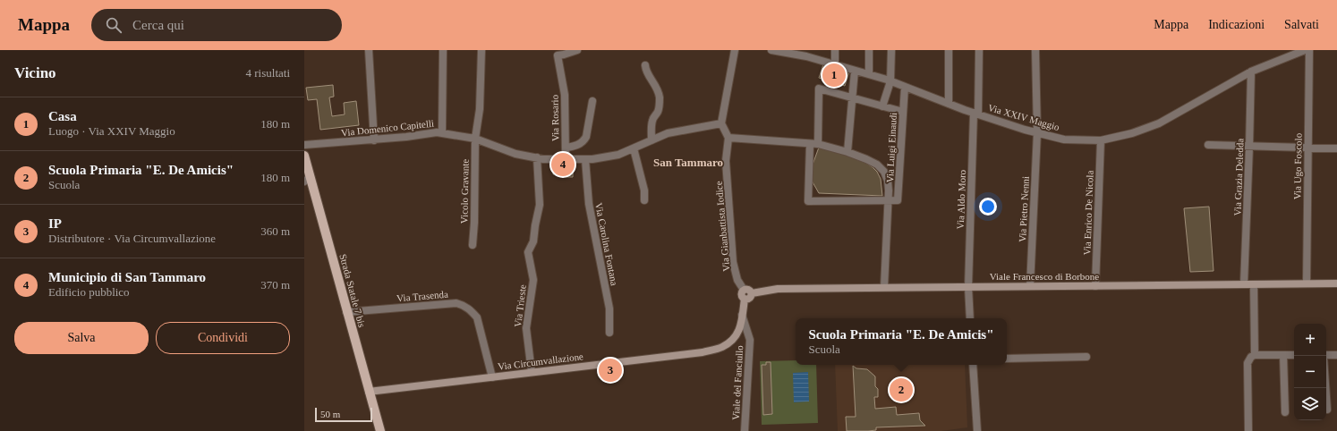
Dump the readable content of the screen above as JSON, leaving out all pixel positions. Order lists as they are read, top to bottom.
{
  "streets": {
    "main road": ["Strada Statale 7 bis"],
    "street": [
      "Via XXIV Maggio",
      "Via Rosario",
      "Via Domenico Capitelli",
      "Via Luigi Einaudi",
      "Via Ugo Foscolo",
      "Via Grazia Deledda",
      "Vicolo Gravante",
      "Via Aldo Moro",
      "Via Pietro Nenni",
      "Via Enrico De Nicola",
      "Via Gianbattista Iodice",
      "Via Carolina Fontana",
      "Viale Francesco di Borbone",
      "Via Trasenda",
      "Via Trieste",
      "Via Circumvallazione",
      "Viale del Fanciullo"
    ]
  },
  "crossings": [
    ["Via XXIV Maggio", "Via Luigi Einaudi"],
    ["Via XXIV Maggio", "Via Grazia Deledda"],
    ["Via XXIV Maggio", "Via Aldo Moro"],
    ["Via XXIV Maggio", "Via Pietro Nenni"],
    ["Via XXIV Maggio", "Via Enrico De Nicola"],
    ["Via Rosario", "Via Domenico Capitelli"],
    ["Via Domenico Capitelli", "Vicolo Gravante"],
    ["Via Domenico Capitelli", "Via Carolina Fontana"],
    ["Via Domenico Capitelli", "Via Trieste"],
    ["Via Ugo Foscolo", "Viale Francesco di Borbone"],
    ["Via Grazia Deledda", "Viale Francesco di Borbone"],
    ["Via Aldo Moro", "Viale Francesco di Borbone"],
    ["Via Pietro Nenni", "Viale Francesco di Borbone"],
    ["Via Enrico De Nicola", "Viale Francesco di Borbone"],
    ["Via Gianbattista Iodice", "Viale Francesco di Borbone"],
    ["Via Gianbattista Iodice", "Via Circumvallazione"],
    ["Viale Francesco di Borbone", "Via Circumvallazione"],
    ["Strada Statale 7 bis", "Via Trasenda"],
    ["Strada Statale 7 bis", "Via Circumvallazione"],
    ["Via Trasenda", "Via Circumvallazione"],
    ["Via Trieste", "Via Circumvallazione"],
    ["Via Circumvallazione", "Viale del Fanciullo"]
  ],
  "districts": ["San Tammaro"],
  "scale_bar": "50 m",
  "page": {
    "header": "Mappa",
    "search": "Cerca qui",
    "nav": ["Mappa", "Indicazioni", "Salvati"],
    "heading": ["Vicino", "4 risultati"],
    "pins": [
      "1",
      "4",
      "3",
      "2"
    ],
    "list": [
      {
        "mark": "1",
        "name": "Casa",
        "note": "Luogo · Via XXIV Maggio",
        "value": "180 m"
      },
      {
        "mark": "2",
        "name": "Scuola Primaria \"E. De Amicis\"",
        "note": "Scuola",
        "value": "180 m"
      },
      {
        "mark": "3",
        "name": "IP",
        "note": "Distributore · Via Circumvallazione",
        "value": "360 m"
      },
      {
        "mark": "4",
        "name": "Municipio di San Tammaro",
        "note": "Edificio pubblico",
        "value": "370 m"
      }
    ],
    "buttons": ["Salva", "Condividi"],
    "popup": ["Scuola Primaria \"E. De Amicis\"", "Scuola"],
    "map_buttons": ["+", "−"],
    "scale": "50 m"
  }
}
